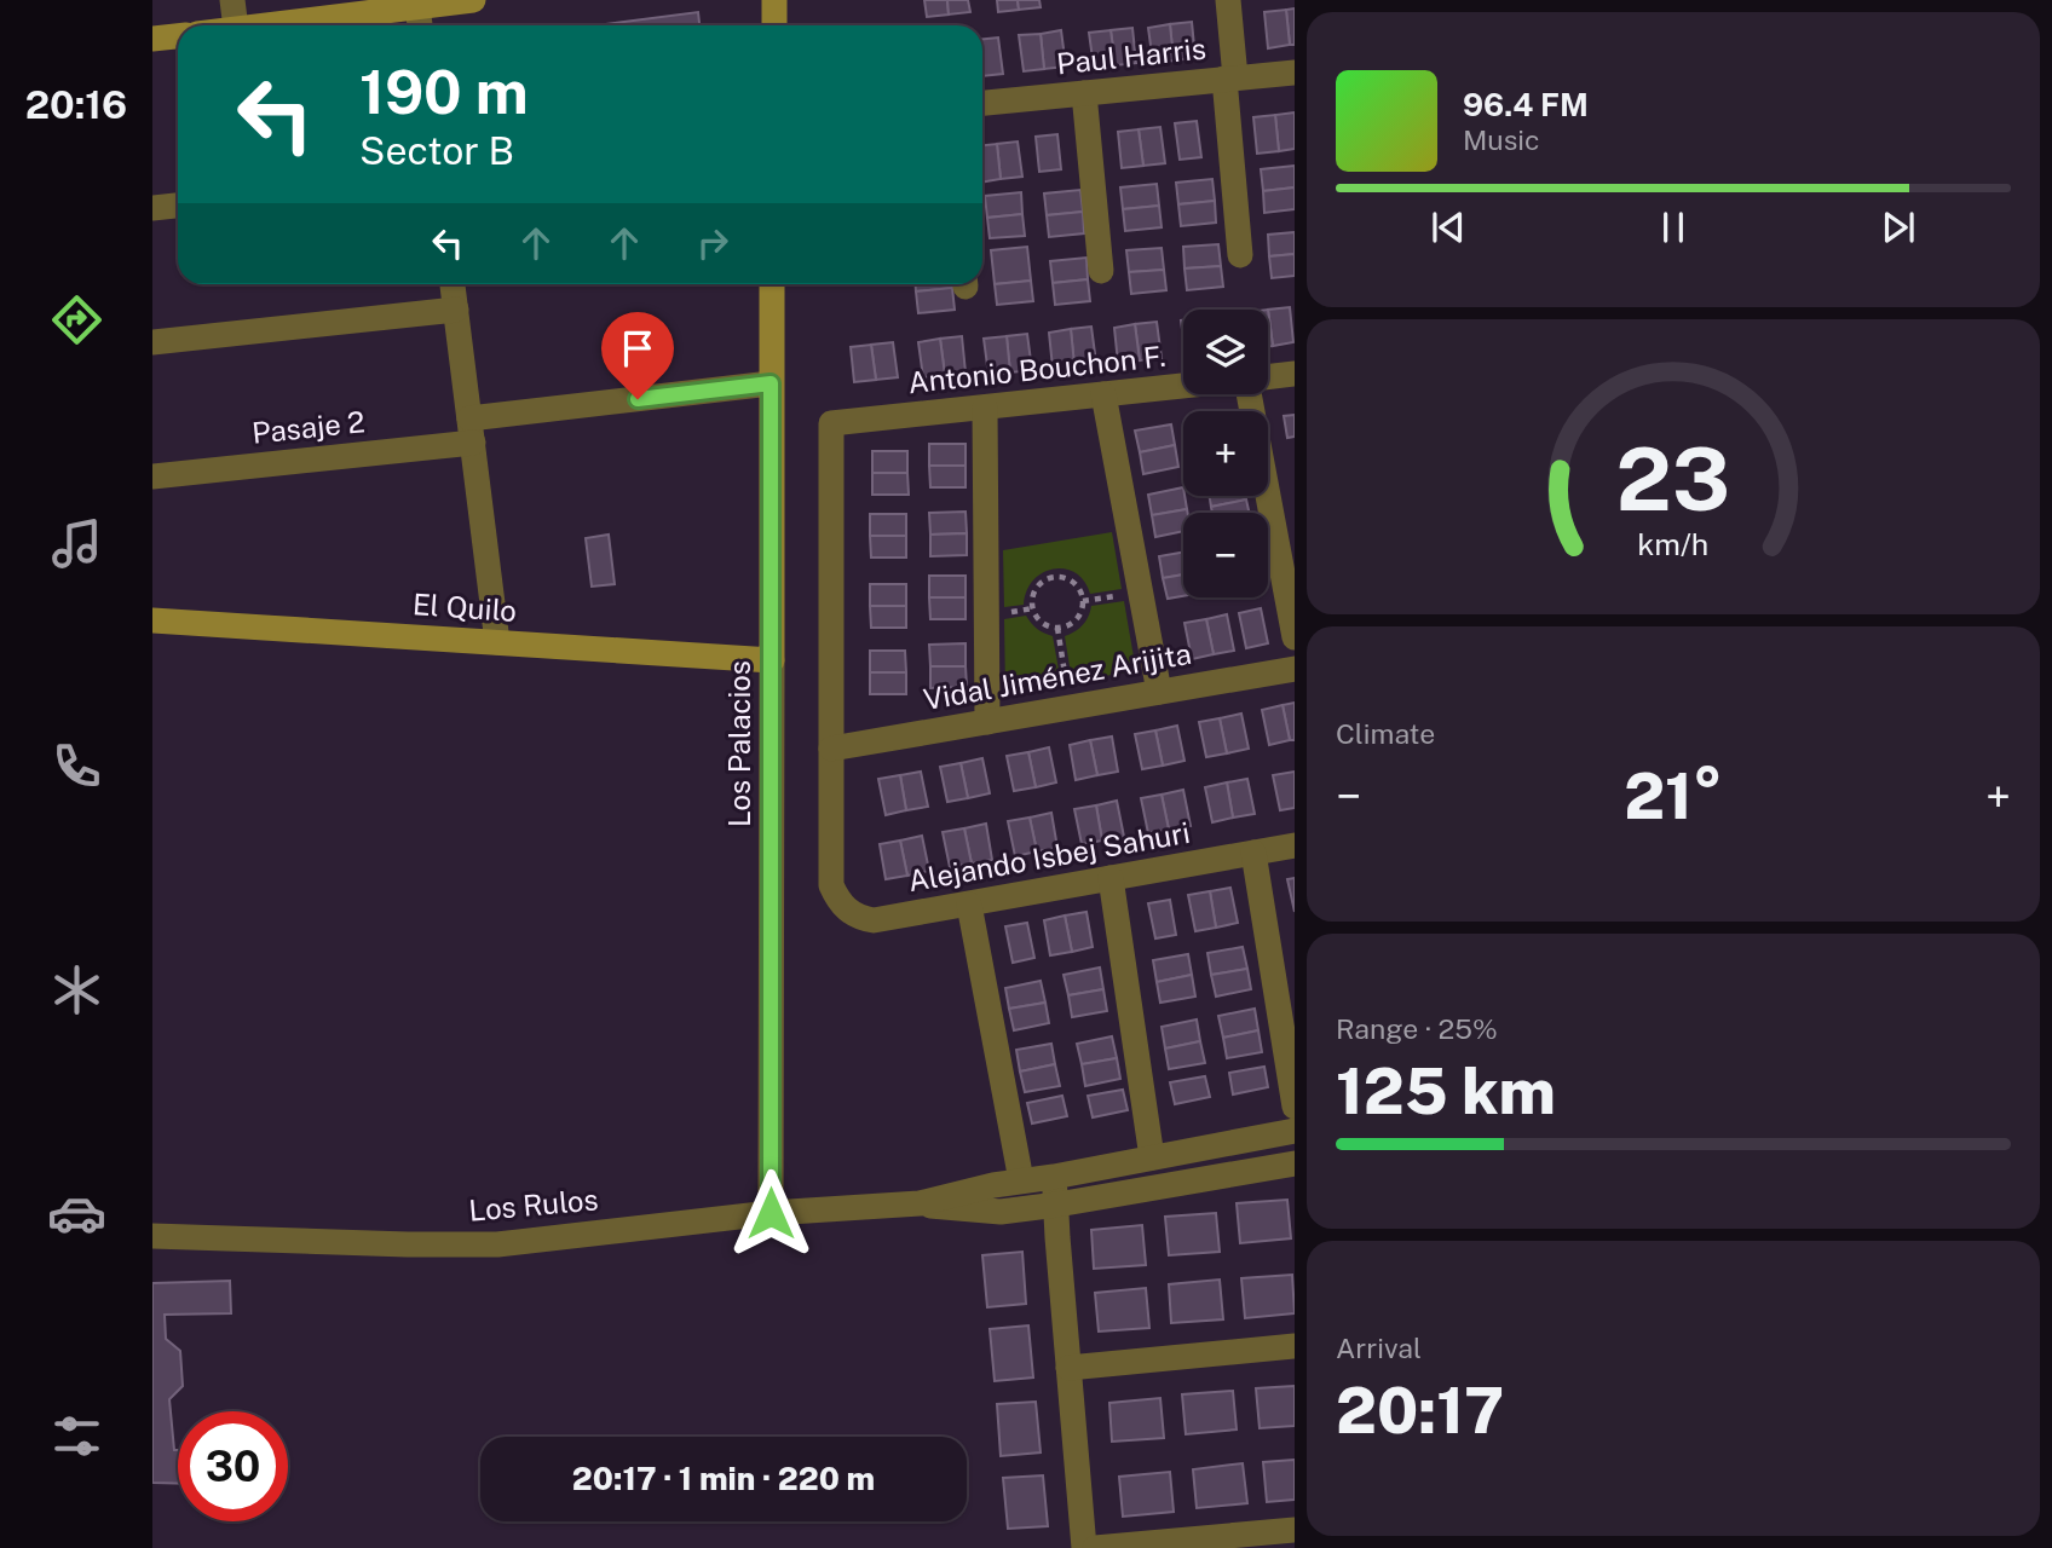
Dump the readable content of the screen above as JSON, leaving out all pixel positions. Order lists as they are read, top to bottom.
{
  "streets": {
    "street": [
      "Paul Harris",
      "Antonio Bouchon F.",
      "Pasaje 2",
      "El Quilo",
      "Vidal Jiménez Arijita",
      "Los Palacios",
      "Alejando Isbej Sahuri",
      "Los Rulos"
    ]
  },
  "crossings": [
    ["Antonio Bouchon F.", "Vidal Jiménez Arijita"],
    ["Antonio Bouchon F.", "Alejando Isbej Sahuri"],
    ["Pasaje 2", "Los Palacios"],
    ["El Quilo", "Los Palacios"],
    ["Vidal Jiménez Arijita", "Alejando Isbej Sahuri"],
    ["Los Palacios", "Los Rulos"]
  ],
  "page": {
    "tabs": "20:16",
    "turn": ["190 m", "Sector B"],
    "song": ["96.4 FM", "Music"],
    "map_buttons": ["+", "−"],
    "tile": [
      "Climate",
      ["Range · 25%", "125 km"],
      ["Arrival", "20:17"]
    ],
    "heat": ["−", "21°", "+"],
    "limit": "30",
    "trip": "20:17 · 1 min · 220 m",
    "gauge": ["23", "km/h"]
  }
}
